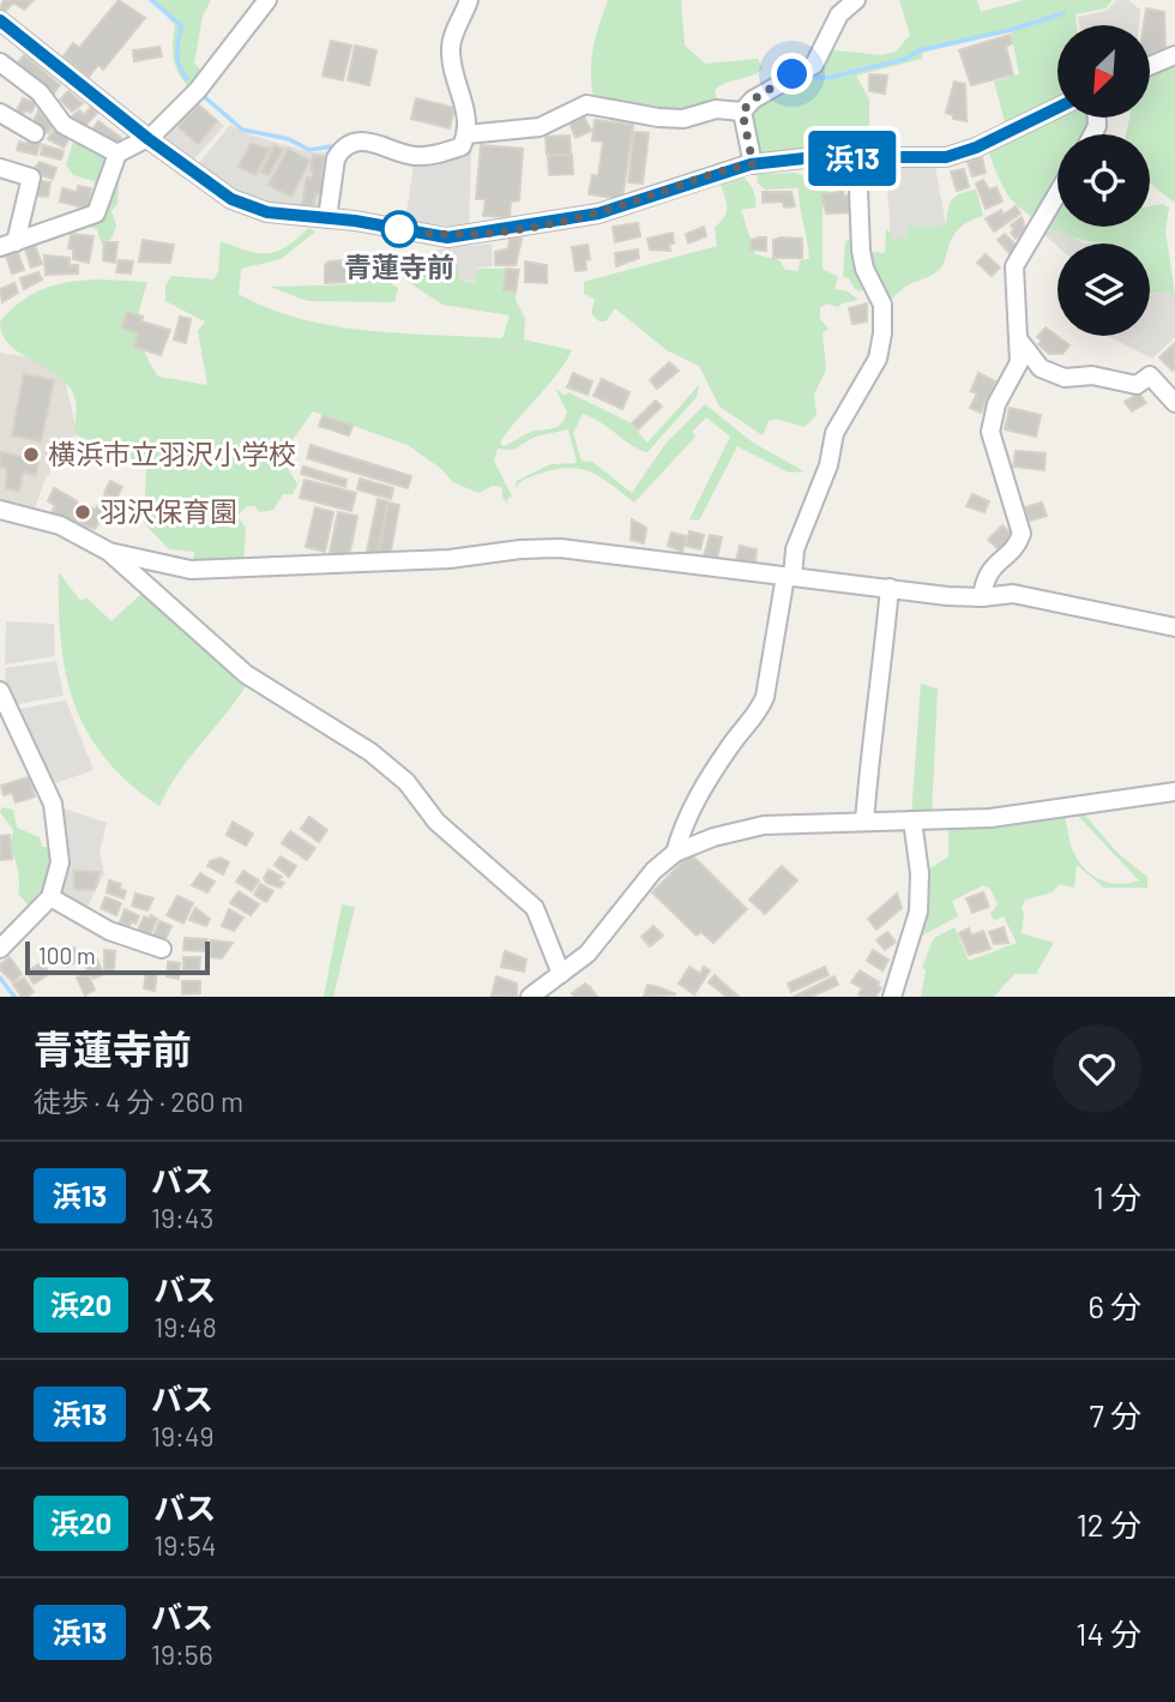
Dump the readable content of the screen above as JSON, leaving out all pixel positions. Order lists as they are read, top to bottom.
{
  "places": ["青蓮寺前", "横浜市立羽沢小学校", "羽沢保育園"],
  "lines": ["bus line 浜13"],
  "scale_bar": "100 m",
  "north": "bottom left",
  "page": {
    "on_map": "浜13",
    "scale": "100 m",
    "heading": ["青蓮寺前", "徒歩 · 4 分 · 260 m"],
    "list": [
      {
        "mark": "浜13",
        "name": "バス",
        "note": "19:43",
        "value": "1 分"
      },
      {
        "mark": "浜20",
        "name": "バス",
        "note": "19:48",
        "value": "6 分"
      },
      {
        "mark": "浜13",
        "name": "バス",
        "note": "19:49",
        "value": "7 分"
      },
      {
        "mark": "浜20",
        "name": "バス",
        "note": "19:54",
        "value": "12 分"
      },
      {
        "mark": "浜13",
        "name": "バス",
        "note": "19:56",
        "value": "14 分"
      }
    ]
  }
}
